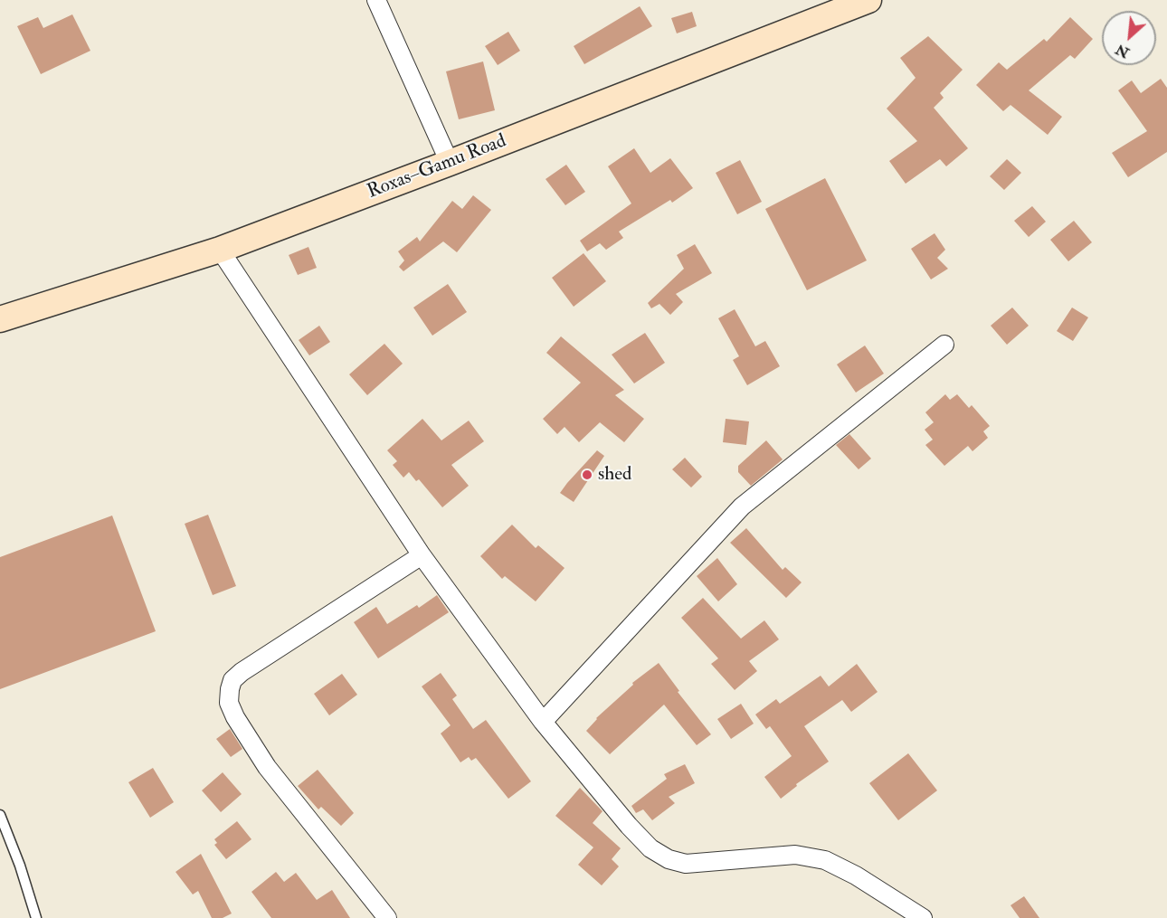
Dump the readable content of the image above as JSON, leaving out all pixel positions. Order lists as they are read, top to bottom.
{
  "streets": {
    "main road": ["Roxas–Gamu Road"]
  },
  "places": ["shed"],
  "north": "bottom left"
}
